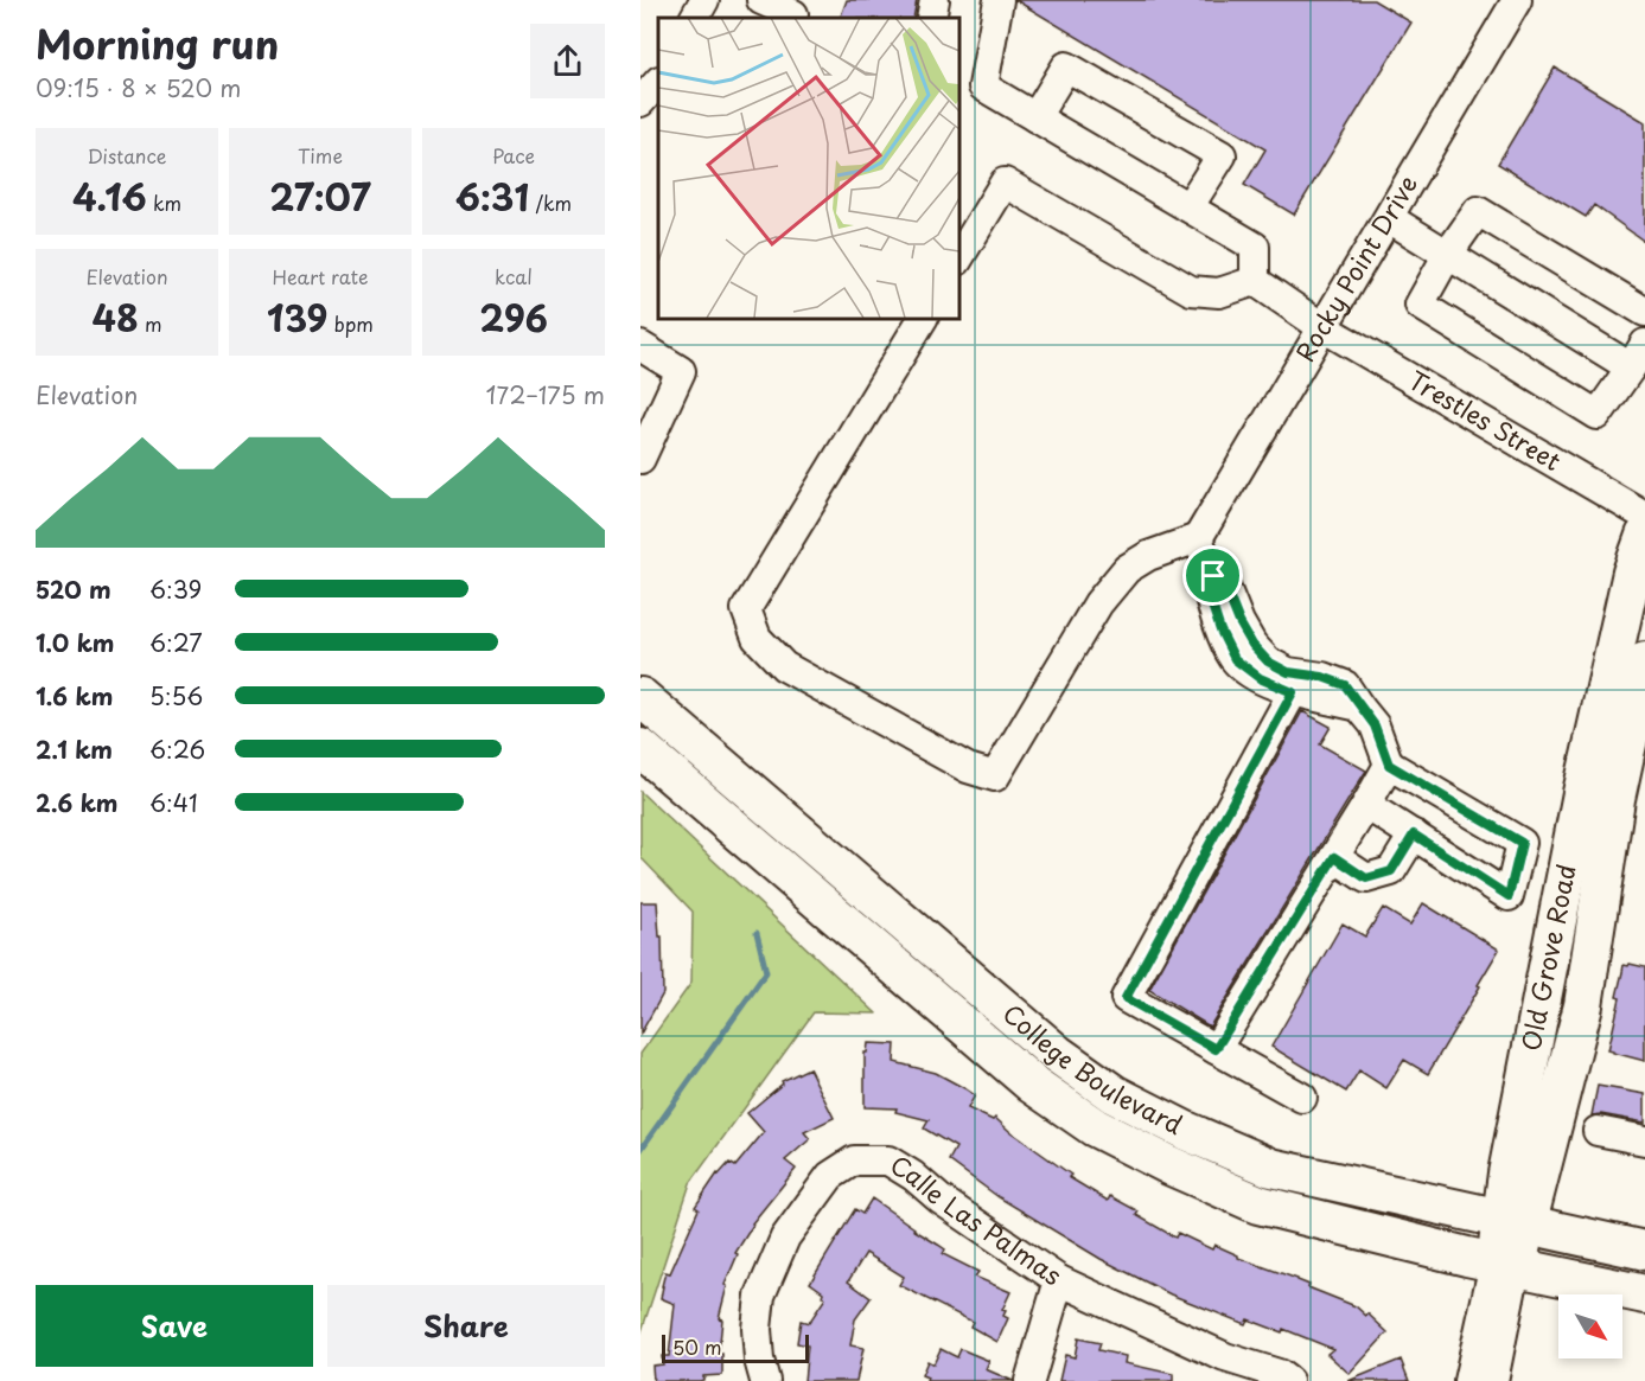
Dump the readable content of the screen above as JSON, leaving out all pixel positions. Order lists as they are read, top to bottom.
{
  "streets": {
    "main road": ["Old Grove Road", "College Boulevard"],
    "street": ["Rocky Point Drive", "Trestles Street", "Calle Las Palmas"]
  },
  "crossings": [
    ["Rocky Point Drive", "Trestles Street"],
    ["Old Grove Road", "College Boulevard"]
  ],
  "scale_bar": "50 m",
  "north": "bottom right",
  "page": {
    "heading": ["Morning run", "09:15 · 8 × 520 m"],
    "stats": [
      ["Distance", "4.16 km"],
      ["Time", "27:07"],
      ["Pace", "6:31 /km"],
      ["Elevation", "48 m"],
      ["Heart rate", "139 bpm"],
      ["kcal", "296"]
    ],
    "chart": ["Elevation", "172–175 m"],
    "list": [
      {
        "name": "520 m",
        "note": "6:39"
      },
      {
        "name": "1.0 km",
        "note": "6:27"
      },
      {
        "name": "1.6 km",
        "note": "5:56"
      },
      {
        "name": "2.1 km",
        "note": "6:26"
      },
      {
        "name": "2.6 km",
        "note": "6:41"
      }
    ],
    "buttons": ["Save", "Share"],
    "scale": "50 m"
  }
}
